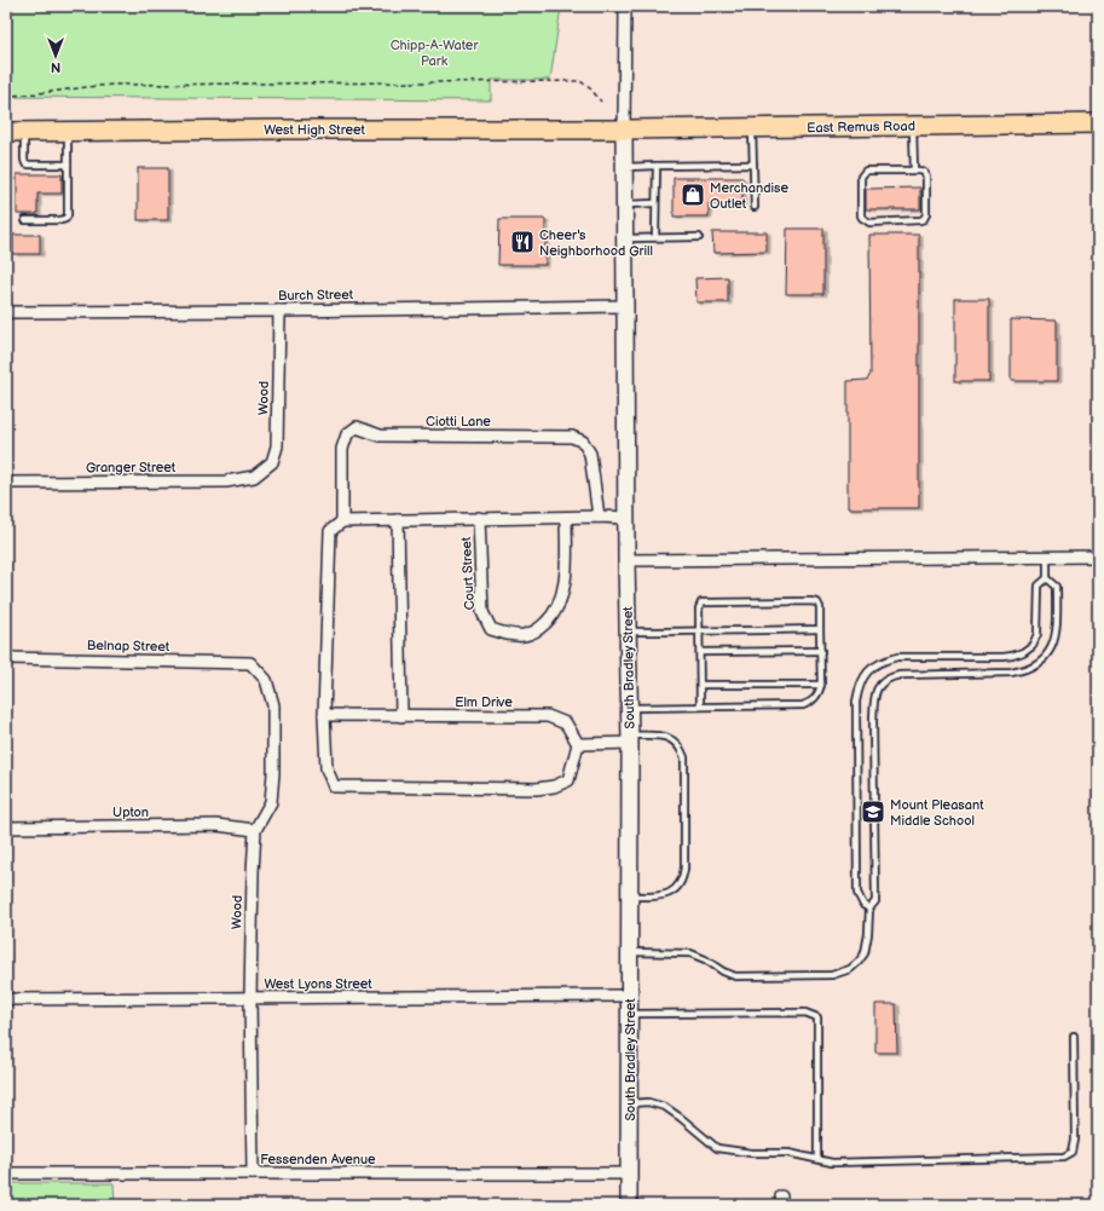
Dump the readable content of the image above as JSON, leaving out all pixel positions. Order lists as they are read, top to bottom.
{
  "streets": {
    "main road": ["East Remus Road", "West High Street"],
    "street": [
      "Burch Street",
      "Wood",
      "Ciotti Lane",
      "Granger Street",
      "Court Street",
      "Belnap Street",
      "South Bradley Street",
      "Elm Drive",
      "Upton",
      "West Lyons Street",
      "Fessenden Avenue"
    ]
  },
  "crossings": [
    ["East Remus Road", "West High Street"],
    ["East Remus Road", "South Bradley Street"],
    ["West High Street", "South Bradley Street"],
    ["Burch Street", "Wood"],
    ["Burch Street", "South Bradley Street"],
    ["Wood", "Granger Street"],
    ["Wood", "Belnap Street"],
    ["Wood", "Upton"],
    ["Wood", "West Lyons Street"],
    ["Wood", "Fessenden Avenue"],
    ["South Bradley Street", "West Lyons Street"],
    ["South Bradley Street", "Fessenden Avenue"]
  ],
  "parks": ["Chipp-A-Water Park"],
  "places": {
    "shop": ["Merchandise Outlet"],
    "restaurant": ["Cheer's Neighborhood Grill"],
    "school or university": ["Mount Pleasant Middle School"]
  },
  "north": "bottom"
}
